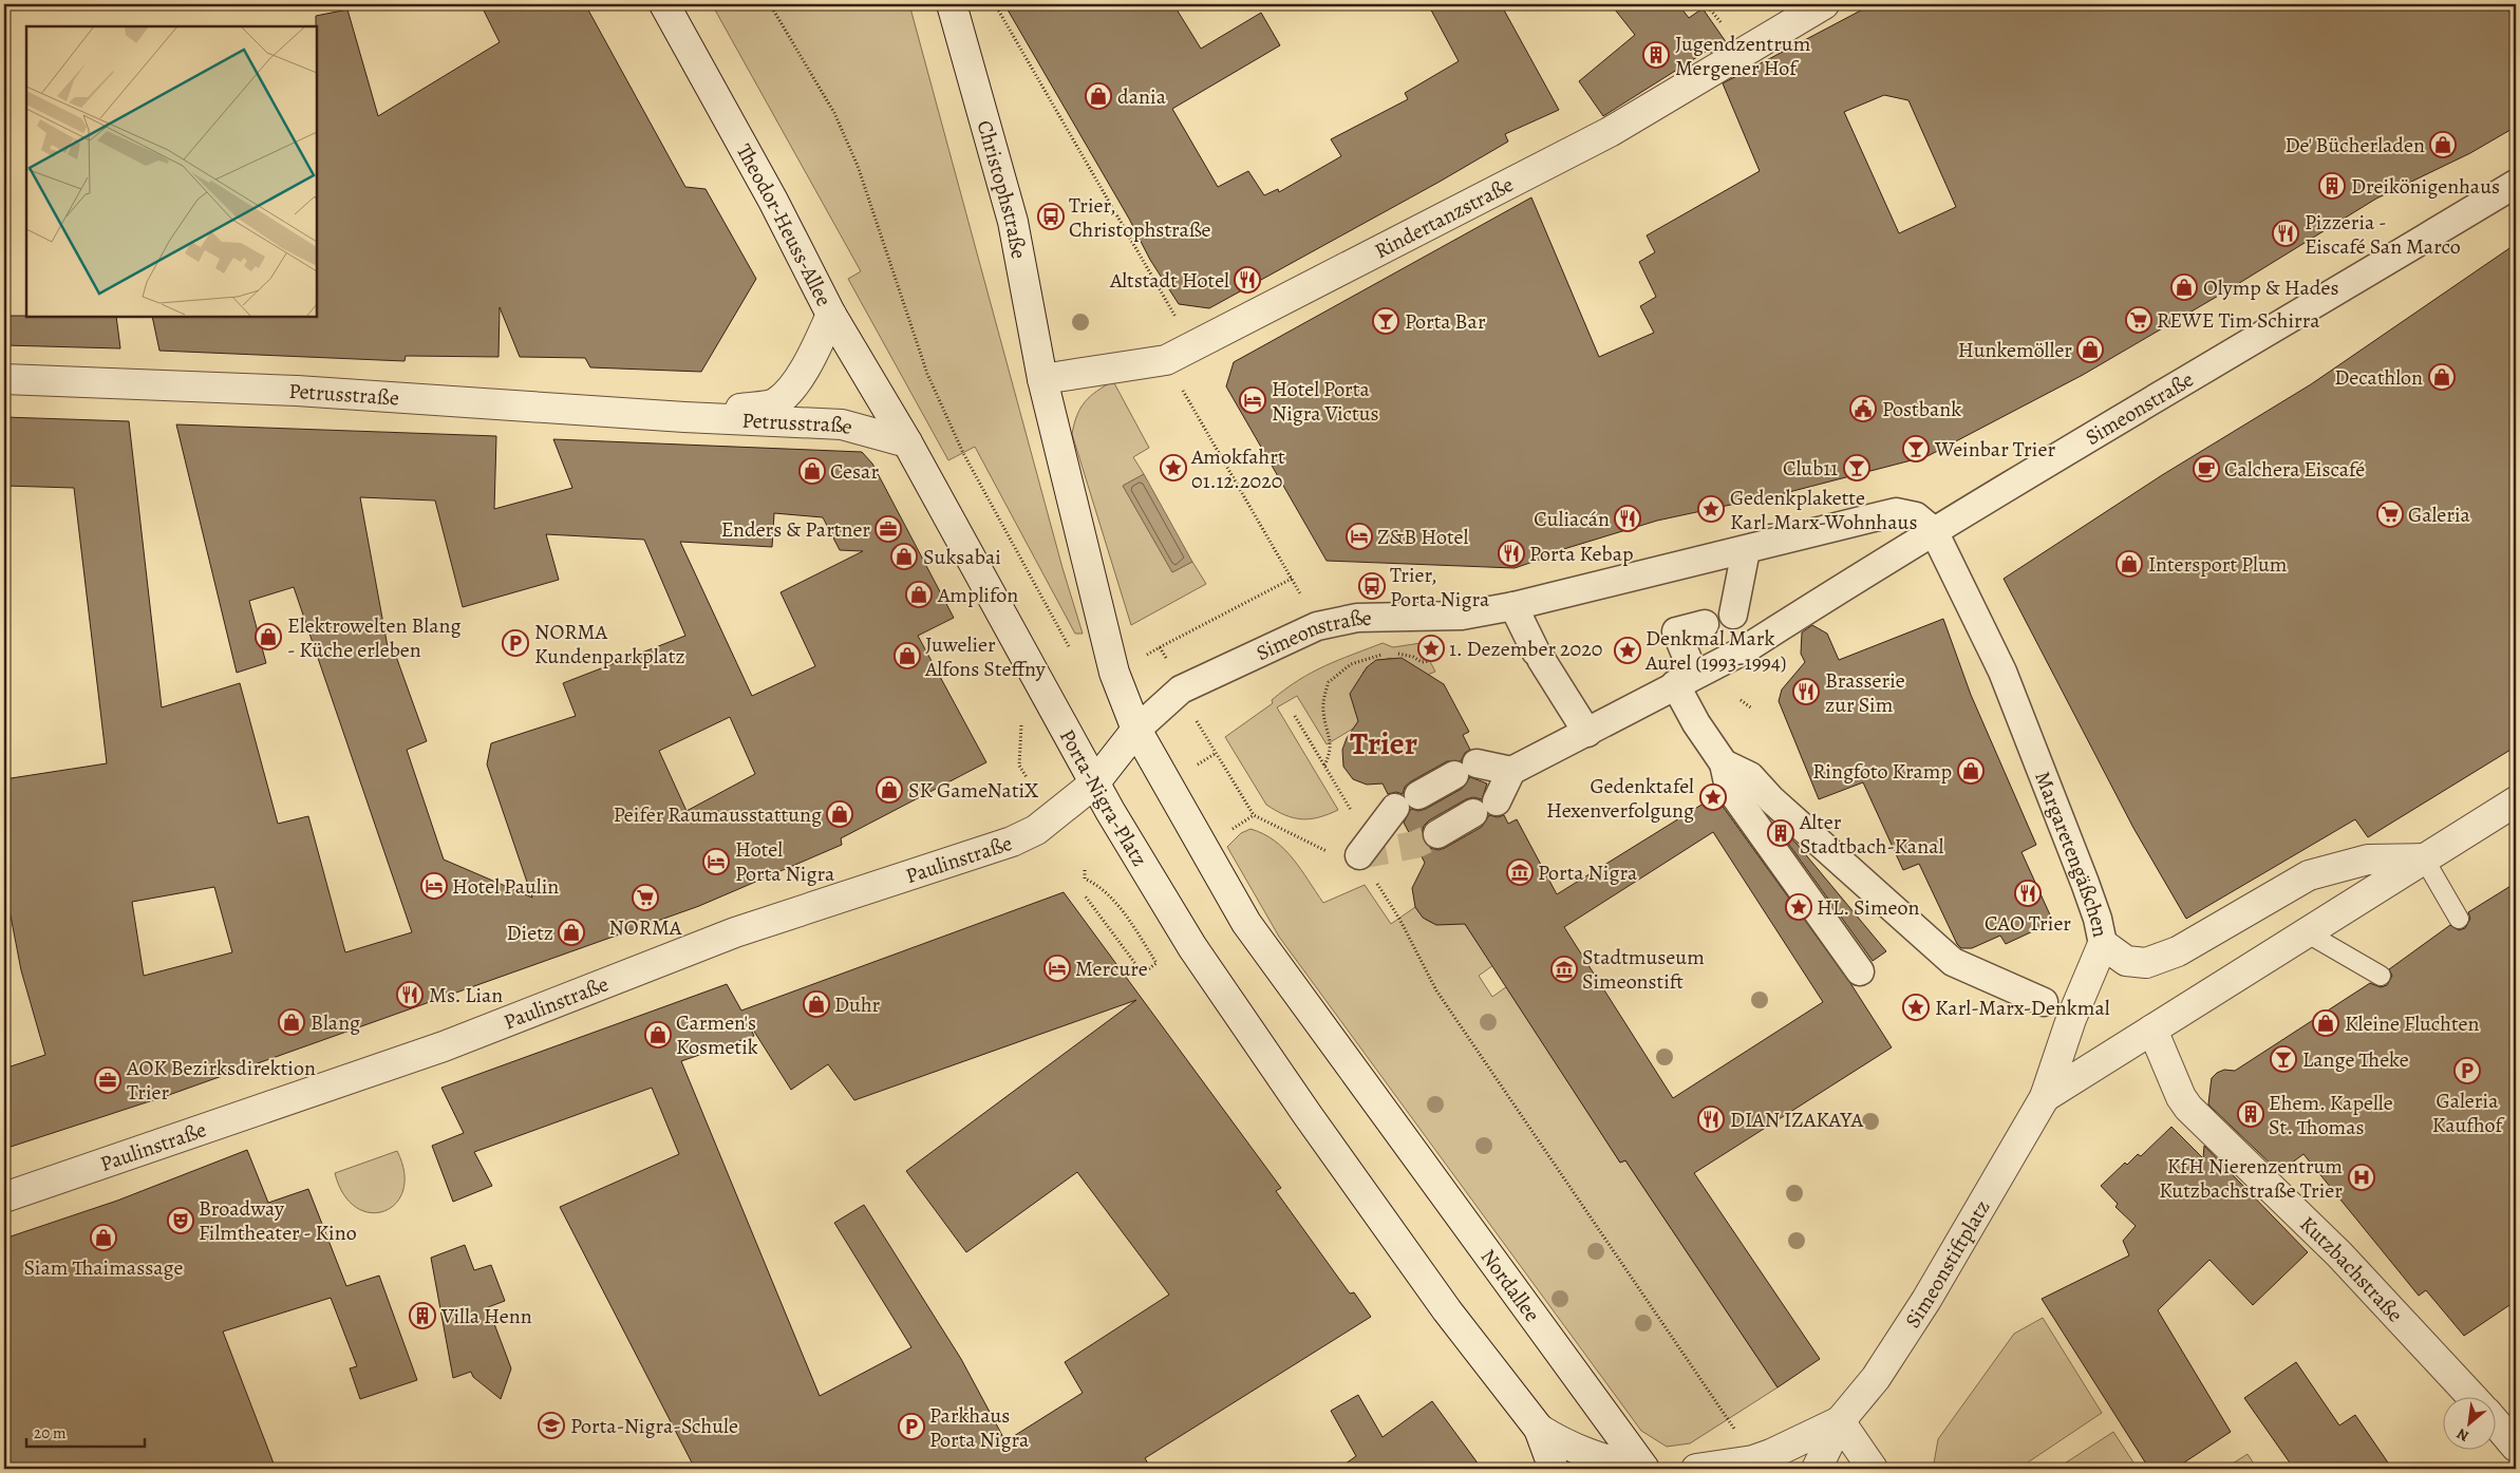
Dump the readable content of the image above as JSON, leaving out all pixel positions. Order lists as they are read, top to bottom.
{
  "streets": {
    "street": [
      "Christophstraße",
      "Rindertanzstraße",
      "Theodor-Heuss-Allee",
      "Petrusstraße",
      "Simeonstraße",
      "Porta-Nigra-Platz",
      "Margaretengäßchen",
      "Paulinstraße",
      "Simeonstiftplatz",
      "Kutzbachstraße",
      "Nordallee"
    ]
  },
  "crossings": [
    ["Christophstraße", "Rindertanzstraße"],
    ["Theodor-Heuss-Allee", "Petrusstraße"],
    ["Theodor-Heuss-Allee", "Porta-Nigra-Platz"],
    ["Petrusstraße", "Porta-Nigra-Platz"],
    ["Simeonstraße", "Margaretengäßchen"],
    ["Simeonstraße", "Paulinstraße"],
    ["Simeonstraße", "Nordallee"],
    ["Porta-Nigra-Platz", "Paulinstraße"],
    ["Margaretengäßchen", "Simeonstiftplatz"],
    ["Paulinstraße", "Nordallee"],
    ["Simeonstiftplatz", "Kutzbachstraße"]
  ],
  "districts": ["Trier"],
  "places": {
    "building": [
      "Jugendzentrum Mergener Hof",
      "Dreikönigenhaus",
      "Alter Stadtbach-Kanal",
      "Ehem. Kapelle St. Thomas",
      "Villa Henn"
    ],
    "shop": [
      "dania",
      "De' Bücherladen",
      "Olymp & Hades",
      "Hunkemöller",
      "Decathlon",
      "Cesar",
      "Suksabai",
      "Intersport Plum",
      "Amplifon",
      "Elektrowelten Blang - Küche erleben",
      "Juwelier Alfons Steffny",
      "Ringfoto Kramp",
      "SK GameNatiX",
      "Peifer Raumausstattung",
      "Dietz",
      "Duhr",
      "Blang",
      "Kleine Fluchten",
      "Carmen's Kosmetik",
      "Siam Thaimassage"
    ],
    "bus stop": ["Trier, Christophstraße", "Trier, Porta Nigra"],
    "restaurant": [
      "Pizzeria - Eiscafé San Marco",
      "Altstadt Hotel",
      "Culiacán",
      "Porta Kebap",
      "Brasserie zur Sim",
      "CAO Trier",
      "Ms. Lian",
      "DIAN IZAKAYA"
    ],
    "supermarket": ["REWE Tim Schirra", "Galeria", "NORMA"],
    "bar": [
      "Porta Bar",
      "Weinbar Trier",
      "Club11",
      "Lange Theke"
    ],
    "hotel": [
      "Hotel Porta Nigra Victus",
      "Z&B Hotel",
      "Hotel Porta Nigra",
      "Hotel Paulin",
      "Mercure"
    ],
    "public building": ["Postbank"],
    "place": [
      "Amokfahrt 01.12.2020",
      "Gedenkplakette Karl-Marx-Wohnhaus",
      "1. Dezember 2020",
      "Denkmal Mark Aurel (1993-1994)",
      "Gedenktafel Hexenverfolgung",
      "HL. Simeon",
      "Karl-Marx-Denkmal"
    ],
    "cafe": ["Calchera Eiscafé"],
    "office": ["Enders & Partner", "AOK Bezirksdirektion Trier"],
    "parking": ["NORMA Kundenparkplatz", "Galeria Kaufhof", "Parkhaus Porta Nigra"],
    "museum": ["Porta Nigra", "Stadtmuseum Simeonstift"],
    "hospital": ["KfH Nierenzentrum Kutzbachstraße Trier"],
    "theatre": ["Broadway Filmtheater - Kino"],
    "school or university": ["Porta-Nigra-Schule"]
  },
  "scale_bar": "20 m",
  "north": "bottom left"
}
